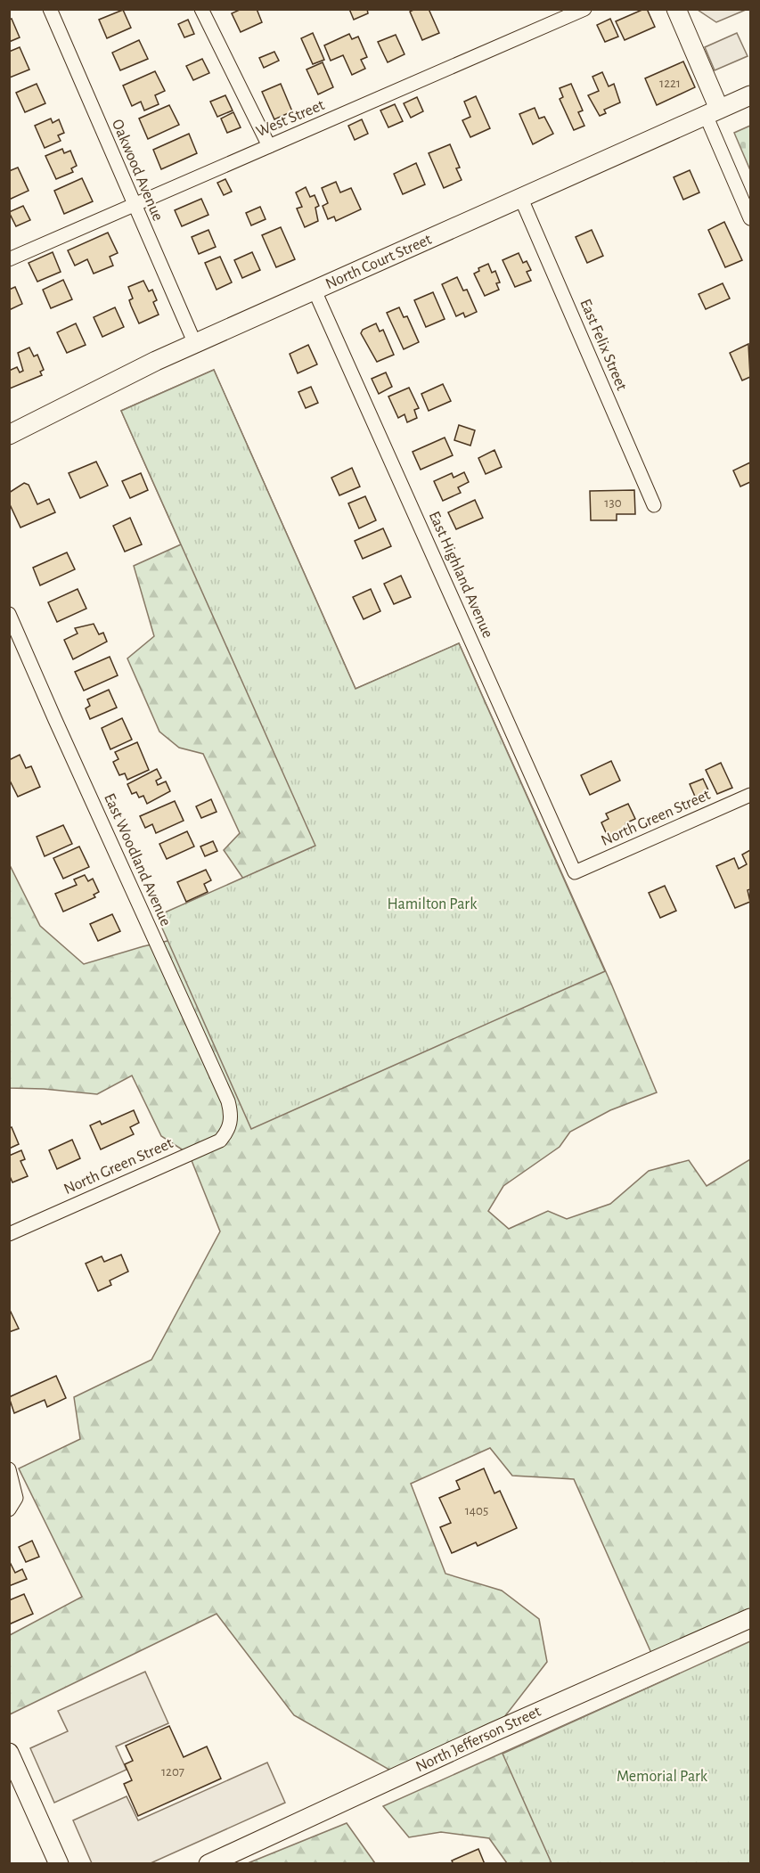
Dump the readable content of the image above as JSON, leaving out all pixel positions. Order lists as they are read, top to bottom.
{
  "streets": {
    "main road": ["North Court Street", "North Jefferson Street"],
    "street": [
      "West Street",
      "Oakwood Avenue",
      "East Felix Street",
      "East Highland Avenue",
      "North Green Street",
      "East Woodland Avenue"
    ]
  },
  "crossings": [
    ["West Street", "Oakwood Avenue"],
    ["Oakwood Avenue", "North Court Street"],
    ["North Court Street", "East Felix Street"],
    ["North Court Street", "East Highland Avenue"],
    ["East Highland Avenue", "North Green Street"],
    ["North Green Street", "East Woodland Avenue"]
  ],
  "parks": ["Hamilton Park", "Memorial Park"],
  "house_numbers": [
    "1221",
    "130",
    "1405",
    "1207"
  ]
}
